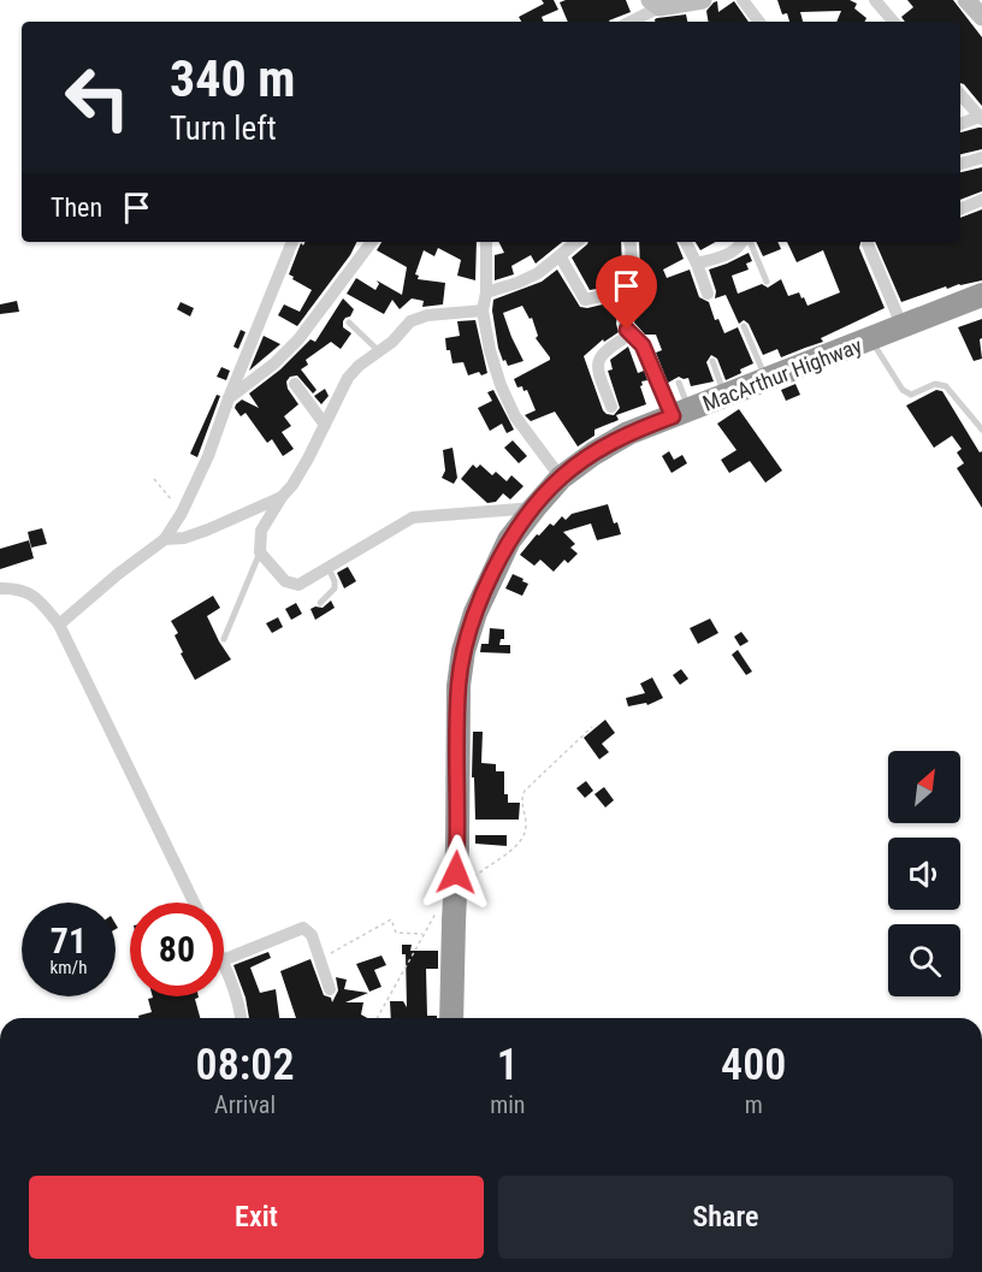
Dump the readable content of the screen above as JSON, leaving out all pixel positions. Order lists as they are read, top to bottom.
{
  "streets": {
    "highway": ["MacArthur Highway"]
  },
  "north": "top right",
  "page": {
    "turn": ["340 m", "Turn left"],
    "then": "Then",
    "speed": "71 km/h",
    "limit": "80",
    "eta": [
      "08:02",
      "Arrival",
      "1",
      "min",
      "400",
      "m"
    ],
    "buttons": ["Exit", "Share"]
  }
}
